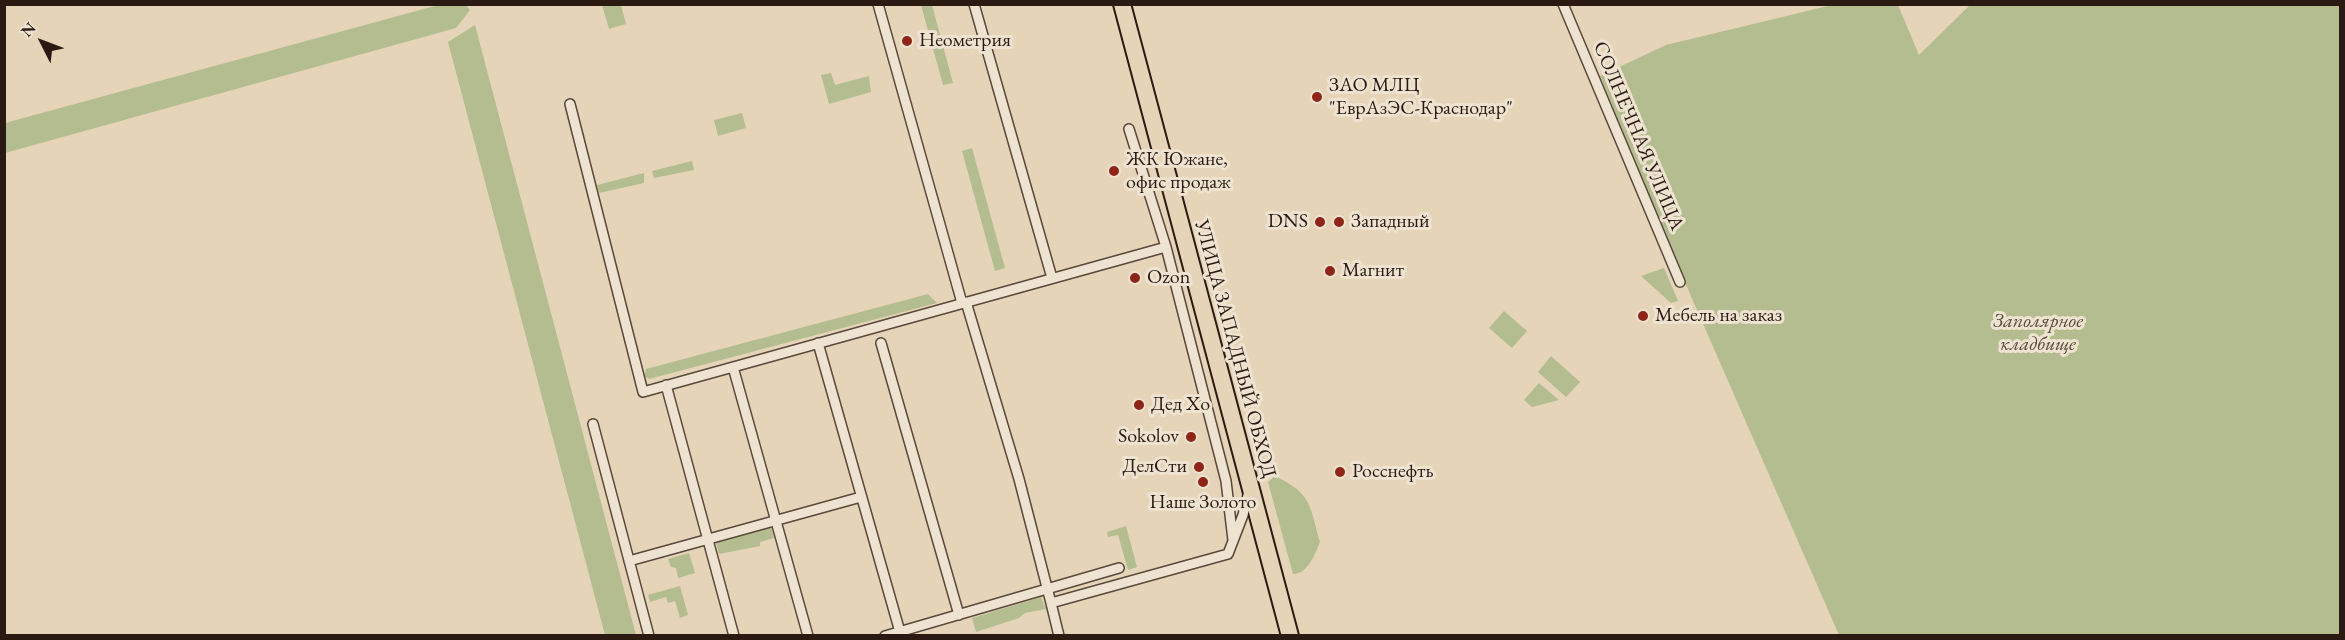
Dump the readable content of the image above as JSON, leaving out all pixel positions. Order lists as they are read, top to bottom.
{
  "streets": {
    "highway": ["УЛИЦА ЗАПАДНЫЙ ОБХОД"],
    "street": ["СОЛНЕЧНАЯ УЛИЦА"]
  },
  "parks": ["Заполярное кладбище"],
  "places": [
    "Неометрия",
    "ЗАО МЛЦ \"ЕврАзЭС-Краснодар\"",
    "ЖК Южане, офис продаж",
    "DNS",
    "Западный",
    "Магнит",
    "Ozon",
    "Мебель на заказ",
    "Дед Хо",
    "Sokolov",
    "ДелСти",
    "Росснефть",
    "Наше Золото"
  ],
  "north": "top left"
}
